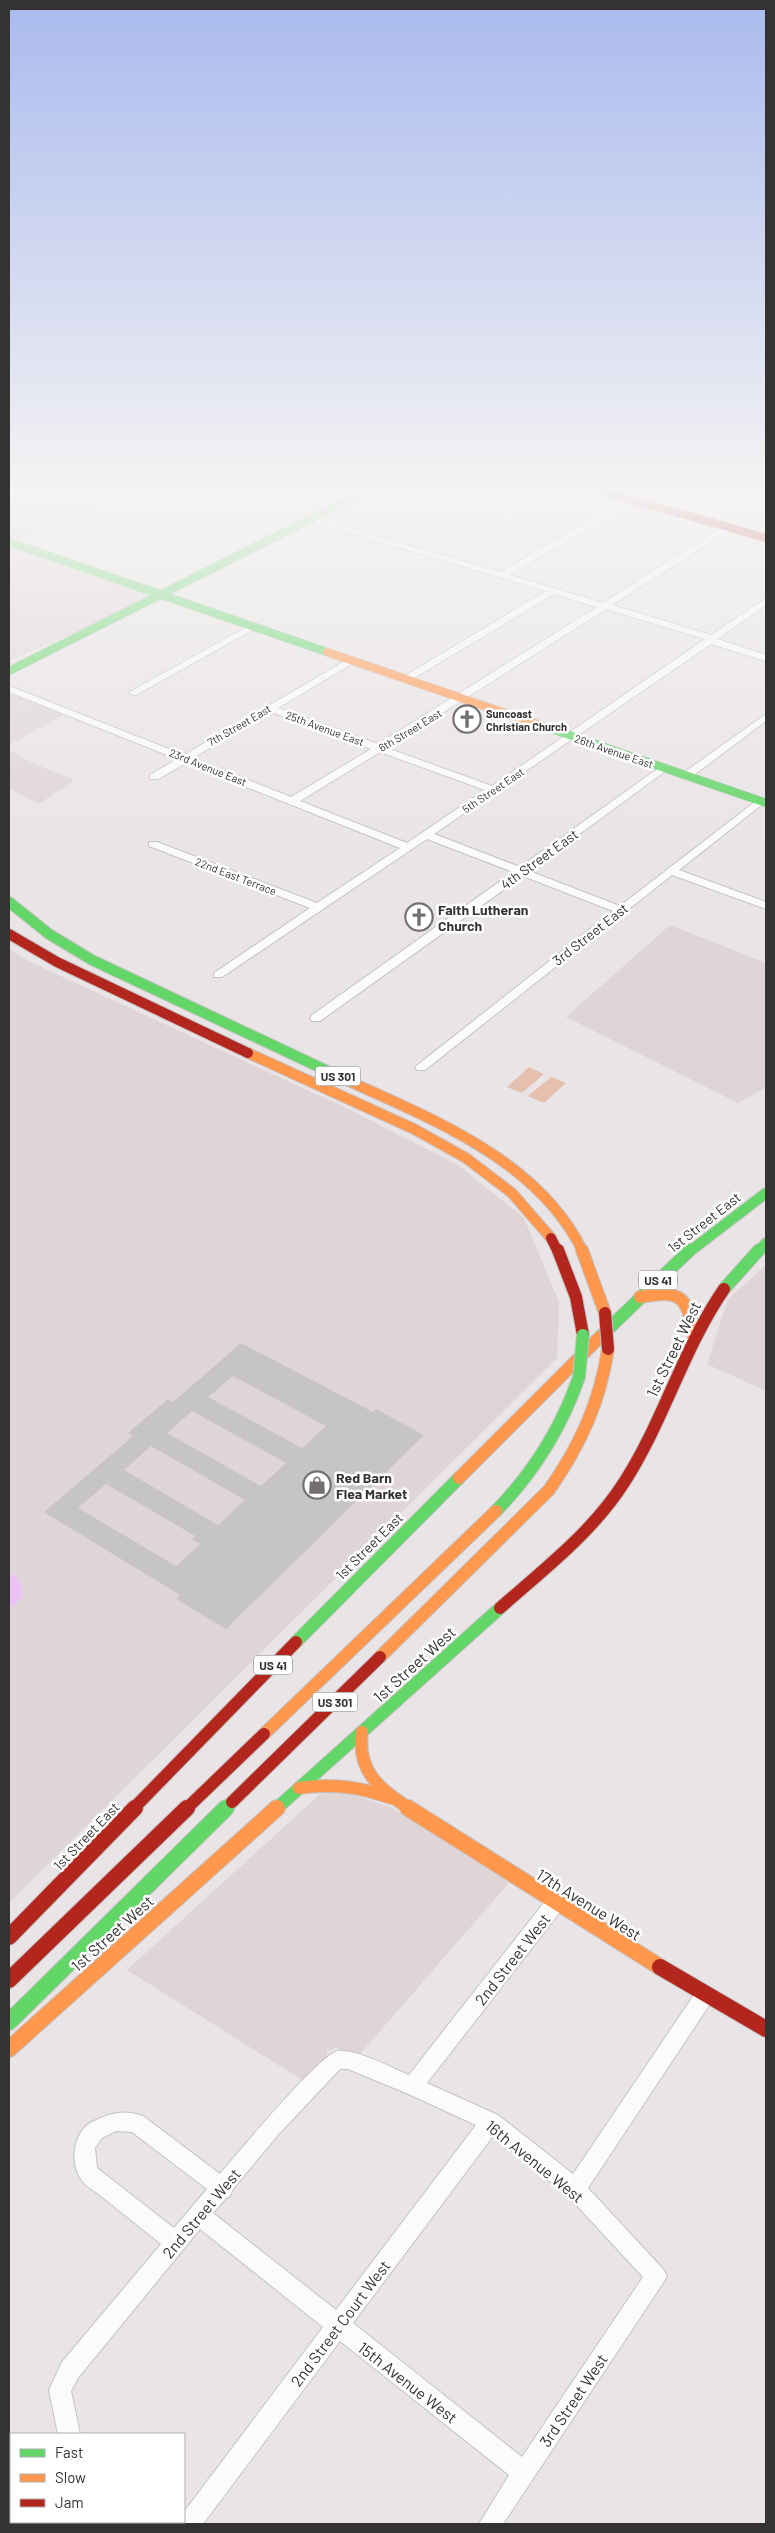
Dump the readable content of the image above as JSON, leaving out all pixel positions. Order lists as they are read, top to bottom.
{
  "streets": {
    "main road": [
      "26th Avenue East",
      "US 301",
      "1st Street East",
      "US 41",
      "1st Street West",
      "17th Avenue West"
    ],
    "street": [
      "7th Street East",
      "25th Avenue East",
      "6th Street East",
      "23rd Avenue East",
      "5th Street East",
      "4th Street East",
      "22nd East Terrace",
      "3rd Street East",
      "2nd Street West",
      "16th Avenue West",
      "2nd Street Court West",
      "15th Avenue West",
      "3rd Street West"
    ]
  },
  "crossings": [
    ["7th Street East", "25th Avenue East"],
    ["7th Street East", "26th Avenue East"],
    ["7th Street East", "23rd Avenue East"],
    ["25th Avenue East", "6th Street East"],
    ["25th Avenue East", "5th Street East"],
    ["6th Street East", "26th Avenue East"],
    ["6th Street East", "23rd Avenue East"],
    ["26th Avenue East", "5th Street East"],
    ["26th Avenue East", "4th Street East"],
    ["26th Avenue East", "3rd Street East"],
    ["23rd Avenue East", "5th Street East"],
    ["5th Street East", "22nd East Terrace"],
    ["1st Street West", "17th Avenue West"],
    ["17th Avenue West", "2nd Street West"],
    ["2nd Street West", "16th Avenue West"],
    ["2nd Street West", "15th Avenue West"],
    ["16th Avenue West", "2nd Street Court West"],
    ["16th Avenue West", "3rd Street West"],
    ["2nd Street Court West", "15th Avenue West"],
    ["15th Avenue West", "3rd Street West"]
  ],
  "places": {
    "church": ["Suncoast Christian Church", "Faith Lutheran Church"],
    "shop": ["Red Barn Flea Market"]
  },
  "legend": ["Fast", "Slow", "Jam"]
}
